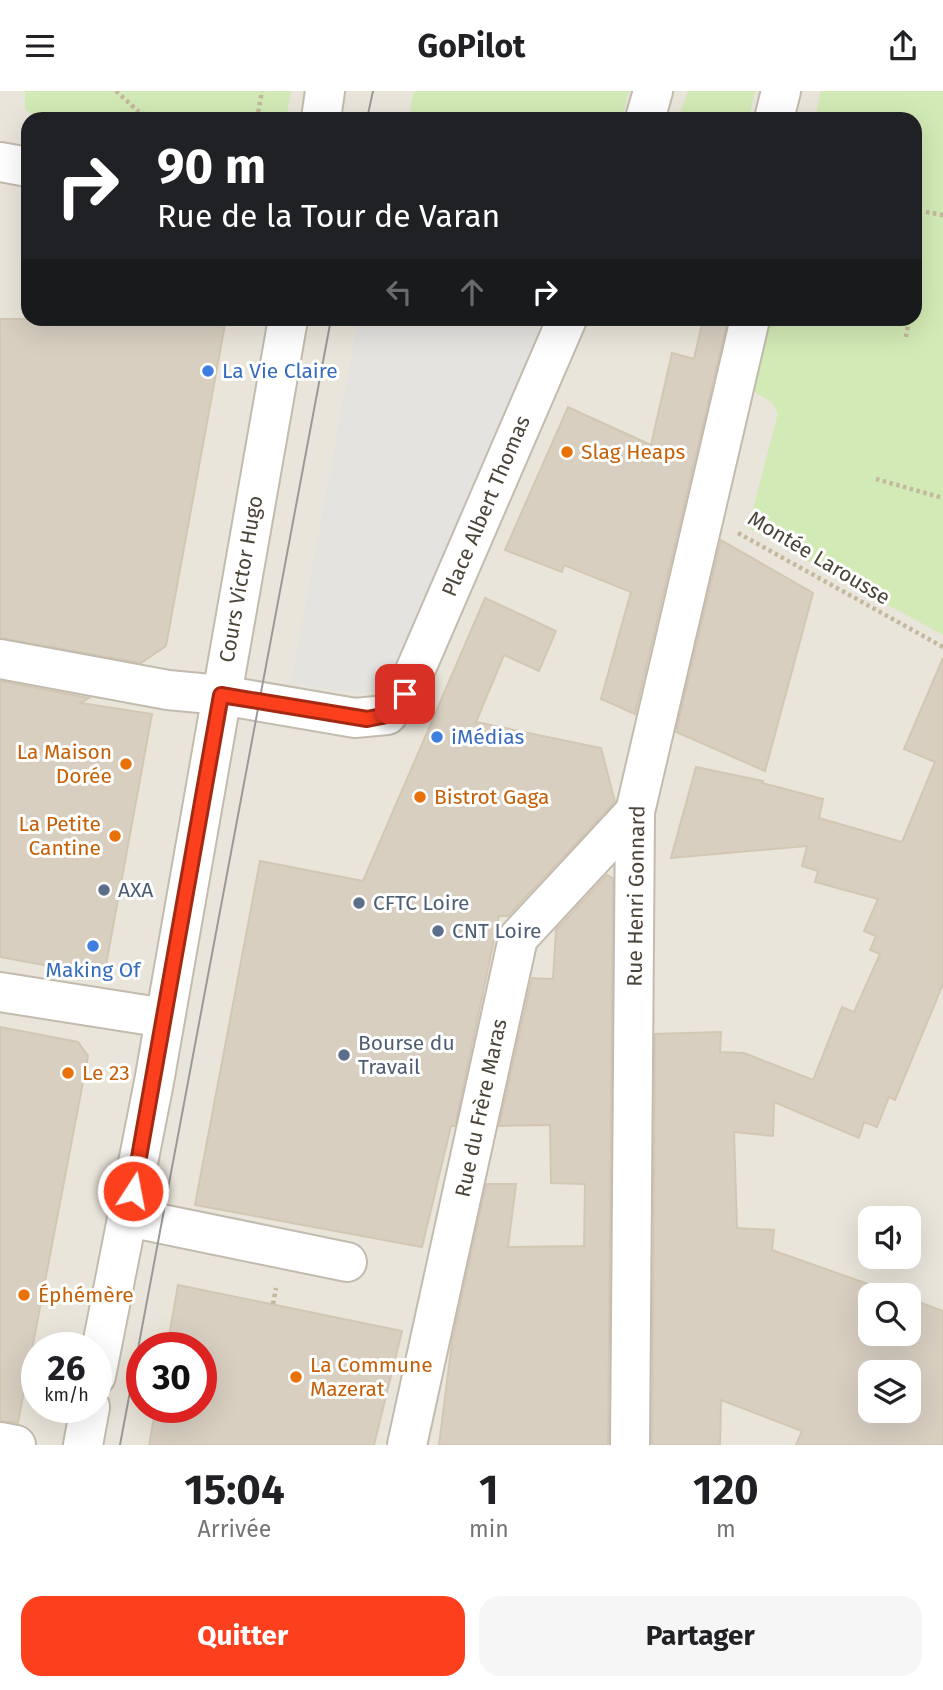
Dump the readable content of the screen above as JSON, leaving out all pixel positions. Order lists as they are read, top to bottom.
{
  "streets": {
    "street": [
      "Place Albert Thomas",
      "Cours Victor Hugo",
      "Rue Henri Gonnard",
      "Rue du Frère Maras"
    ],
    "path": ["Montée Larousse"]
  },
  "crossings": [
    ["Place Albert Thomas", "Cours Victor Hugo"],
    ["Rue Henri Gonnard", "Rue du Frère Maras"]
  ],
  "places": [
    "La Vie Claire",
    "Slag Heaps",
    "iMédias",
    "La Maison Dorée",
    "Bistrot Gaga",
    "La Petite Cantine",
    "AXA",
    "CFTC Loire",
    "CNT Loire",
    "Making Of",
    "Bourse du Travail",
    "Le 23",
    "Éphémère",
    "La Commune Mazerat"
  ],
  "page": {
    "header": "GoPilot",
    "turn": ["90 m", "Rue de la Tour de Varan"],
    "speed": "26 km/h",
    "limit": "30",
    "eta": [
      "15:04",
      "Arrivée",
      "1",
      "min",
      "120",
      "m"
    ],
    "buttons": ["Quitter", "Partager"]
  }
}
